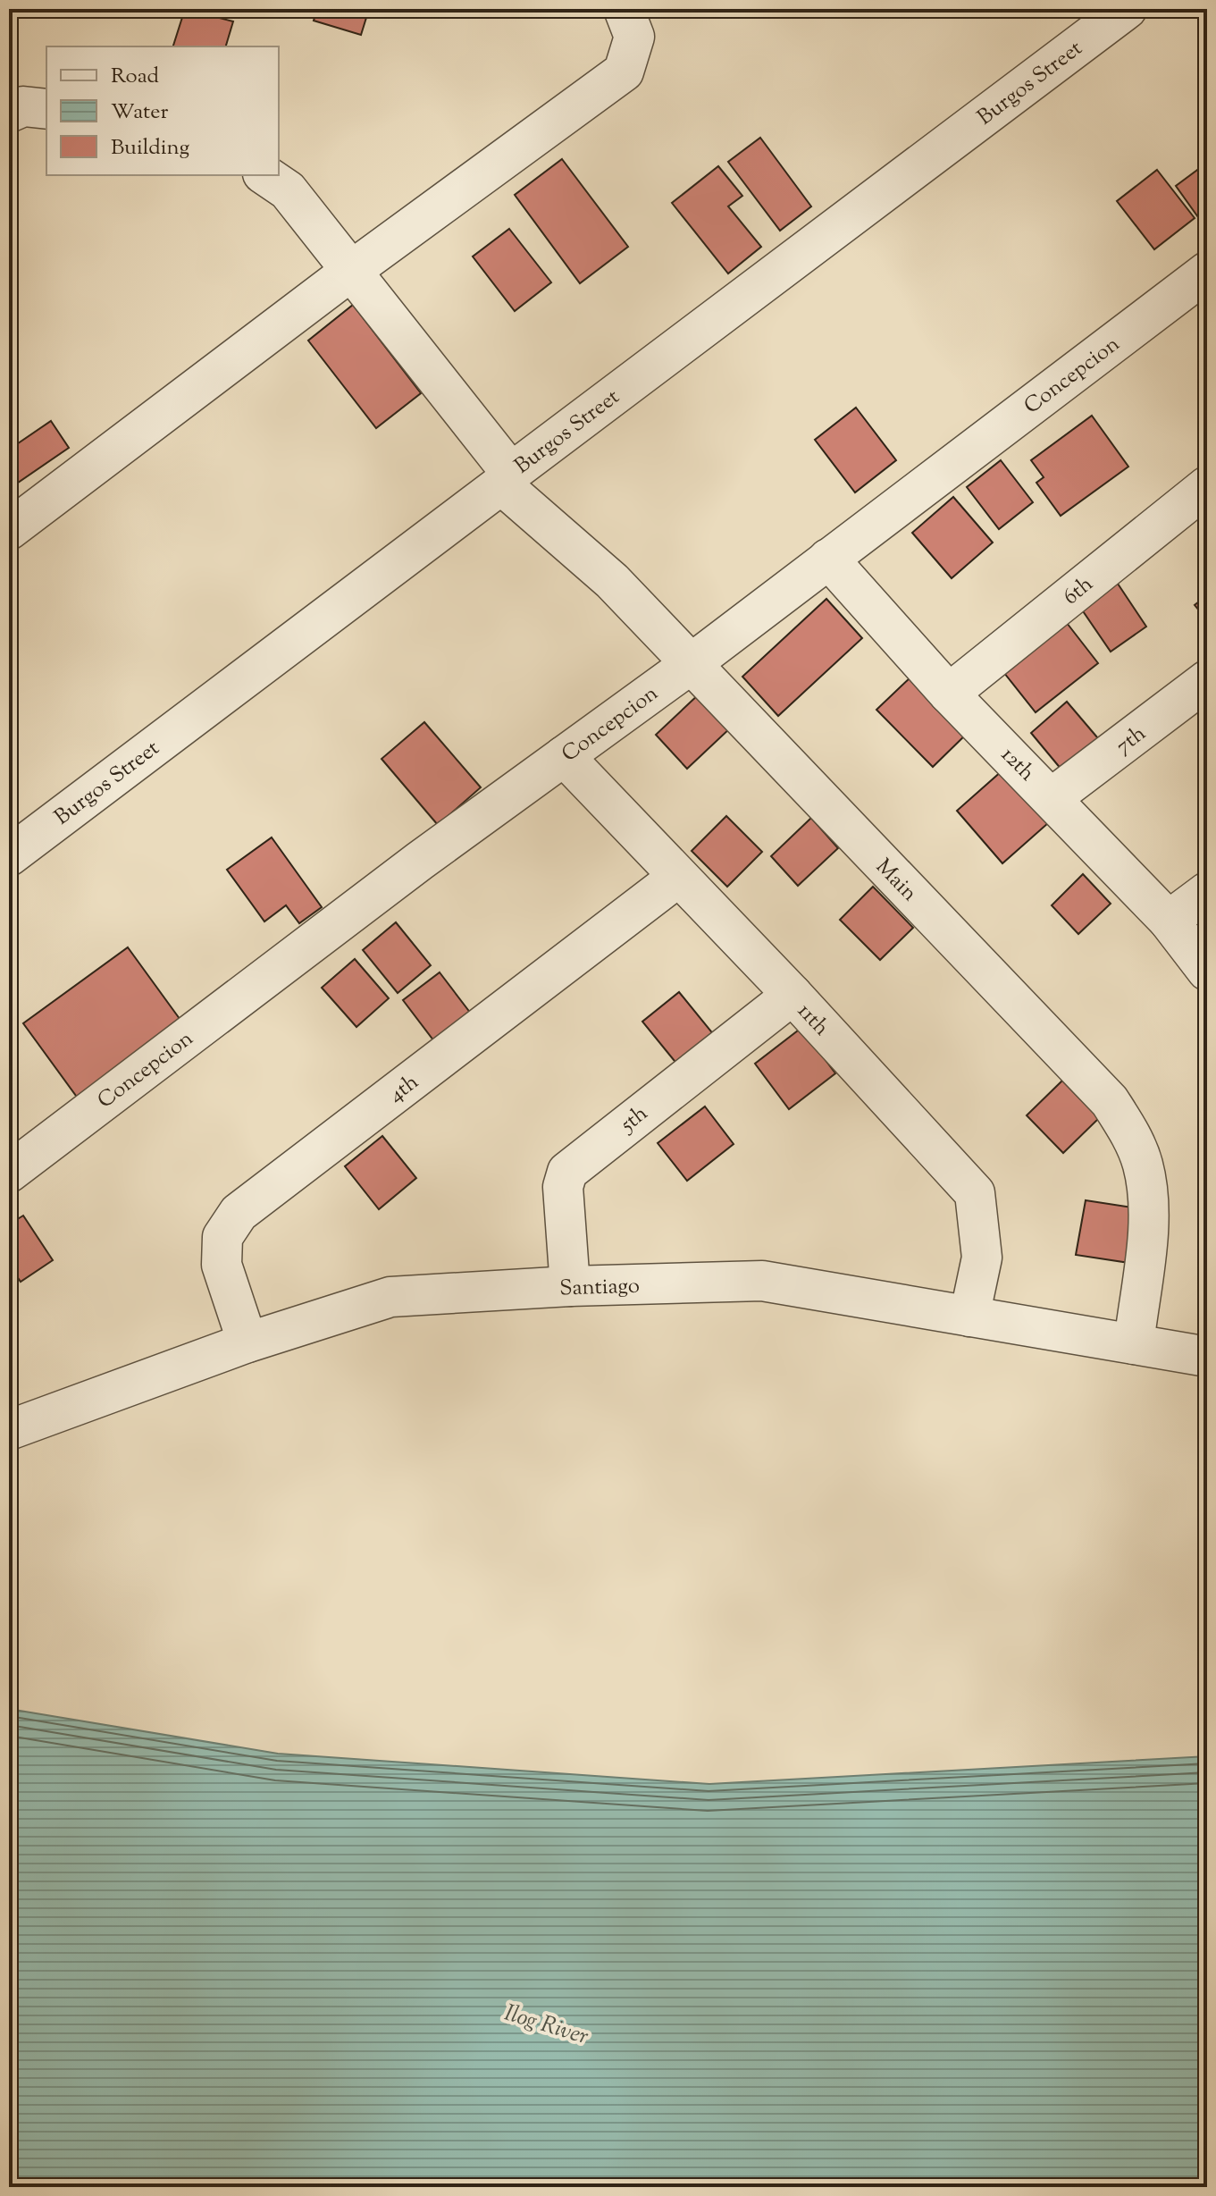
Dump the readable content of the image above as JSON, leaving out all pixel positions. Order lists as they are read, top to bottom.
{
  "streets": {
    "street": [
      "Burgos Street",
      "Concepcion",
      "6th",
      "7th",
      "12th",
      "Main",
      "11th",
      "4th",
      "5th",
      "Santiago"
    ]
  },
  "crossings": [
    ["Burgos Street", "Main"],
    ["Concepcion", "12th"],
    ["Concepcion", "Main"],
    ["Concepcion", "11th"],
    ["6th", "12th"],
    ["7th", "12th"],
    ["Main", "Santiago"],
    ["11th", "4th"],
    ["11th", "5th"],
    ["11th", "Santiago"],
    ["4th", "Santiago"],
    ["5th", "Santiago"]
  ],
  "water": ["Ilog River"],
  "legend": ["Road", "Water", "Building"]
}
